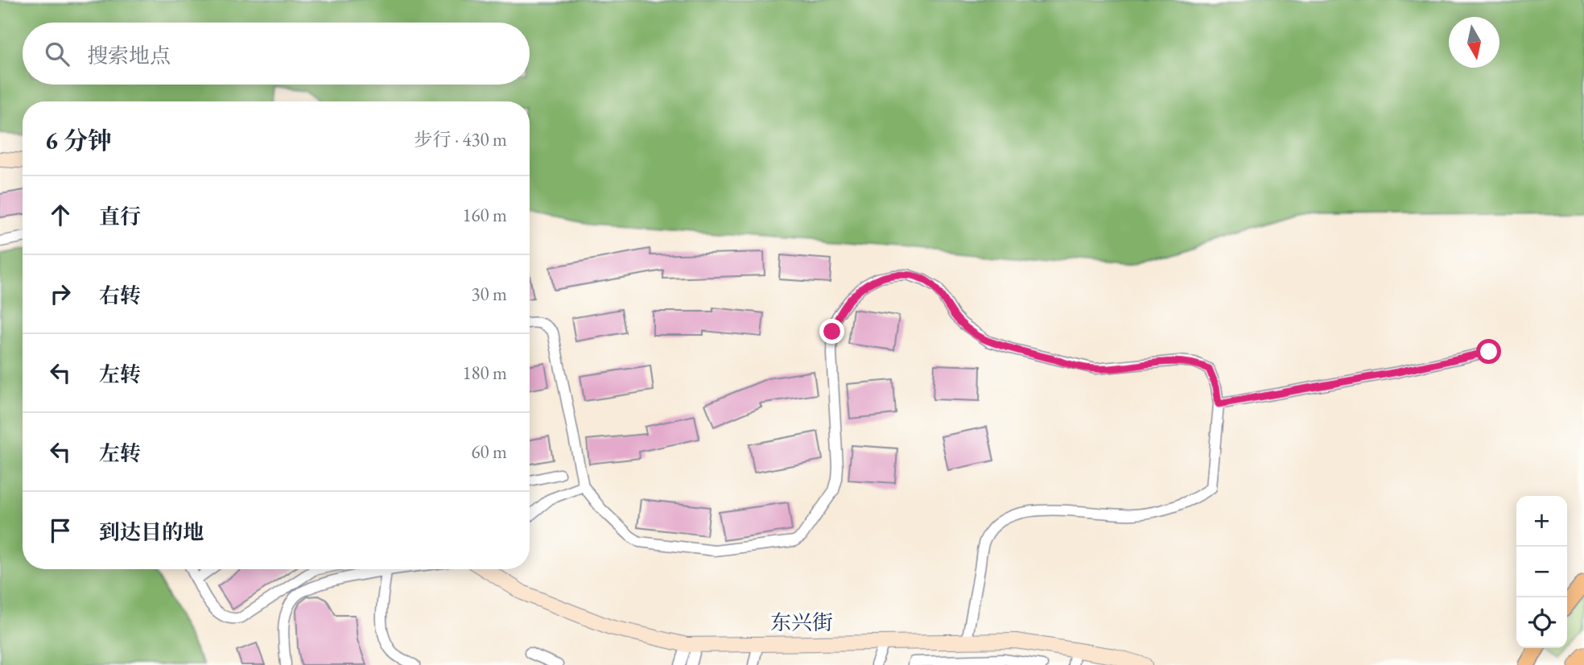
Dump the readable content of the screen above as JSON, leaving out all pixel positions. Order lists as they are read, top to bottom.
{
  "streets": {
    "street": ["东兴街"]
  },
  "north": "bottom",
  "page": {
    "search": "搜索地点",
    "heading": ["6 分钟", "步行 · 430 m"],
    "list": [
      ["直行", "160 m"],
      ["右转", "30 m"],
      ["左转", "180 m"],
      ["左转", "60 m"],
      "到达目的地"
    ],
    "map_buttons": ["+", "−"]
  }
}
